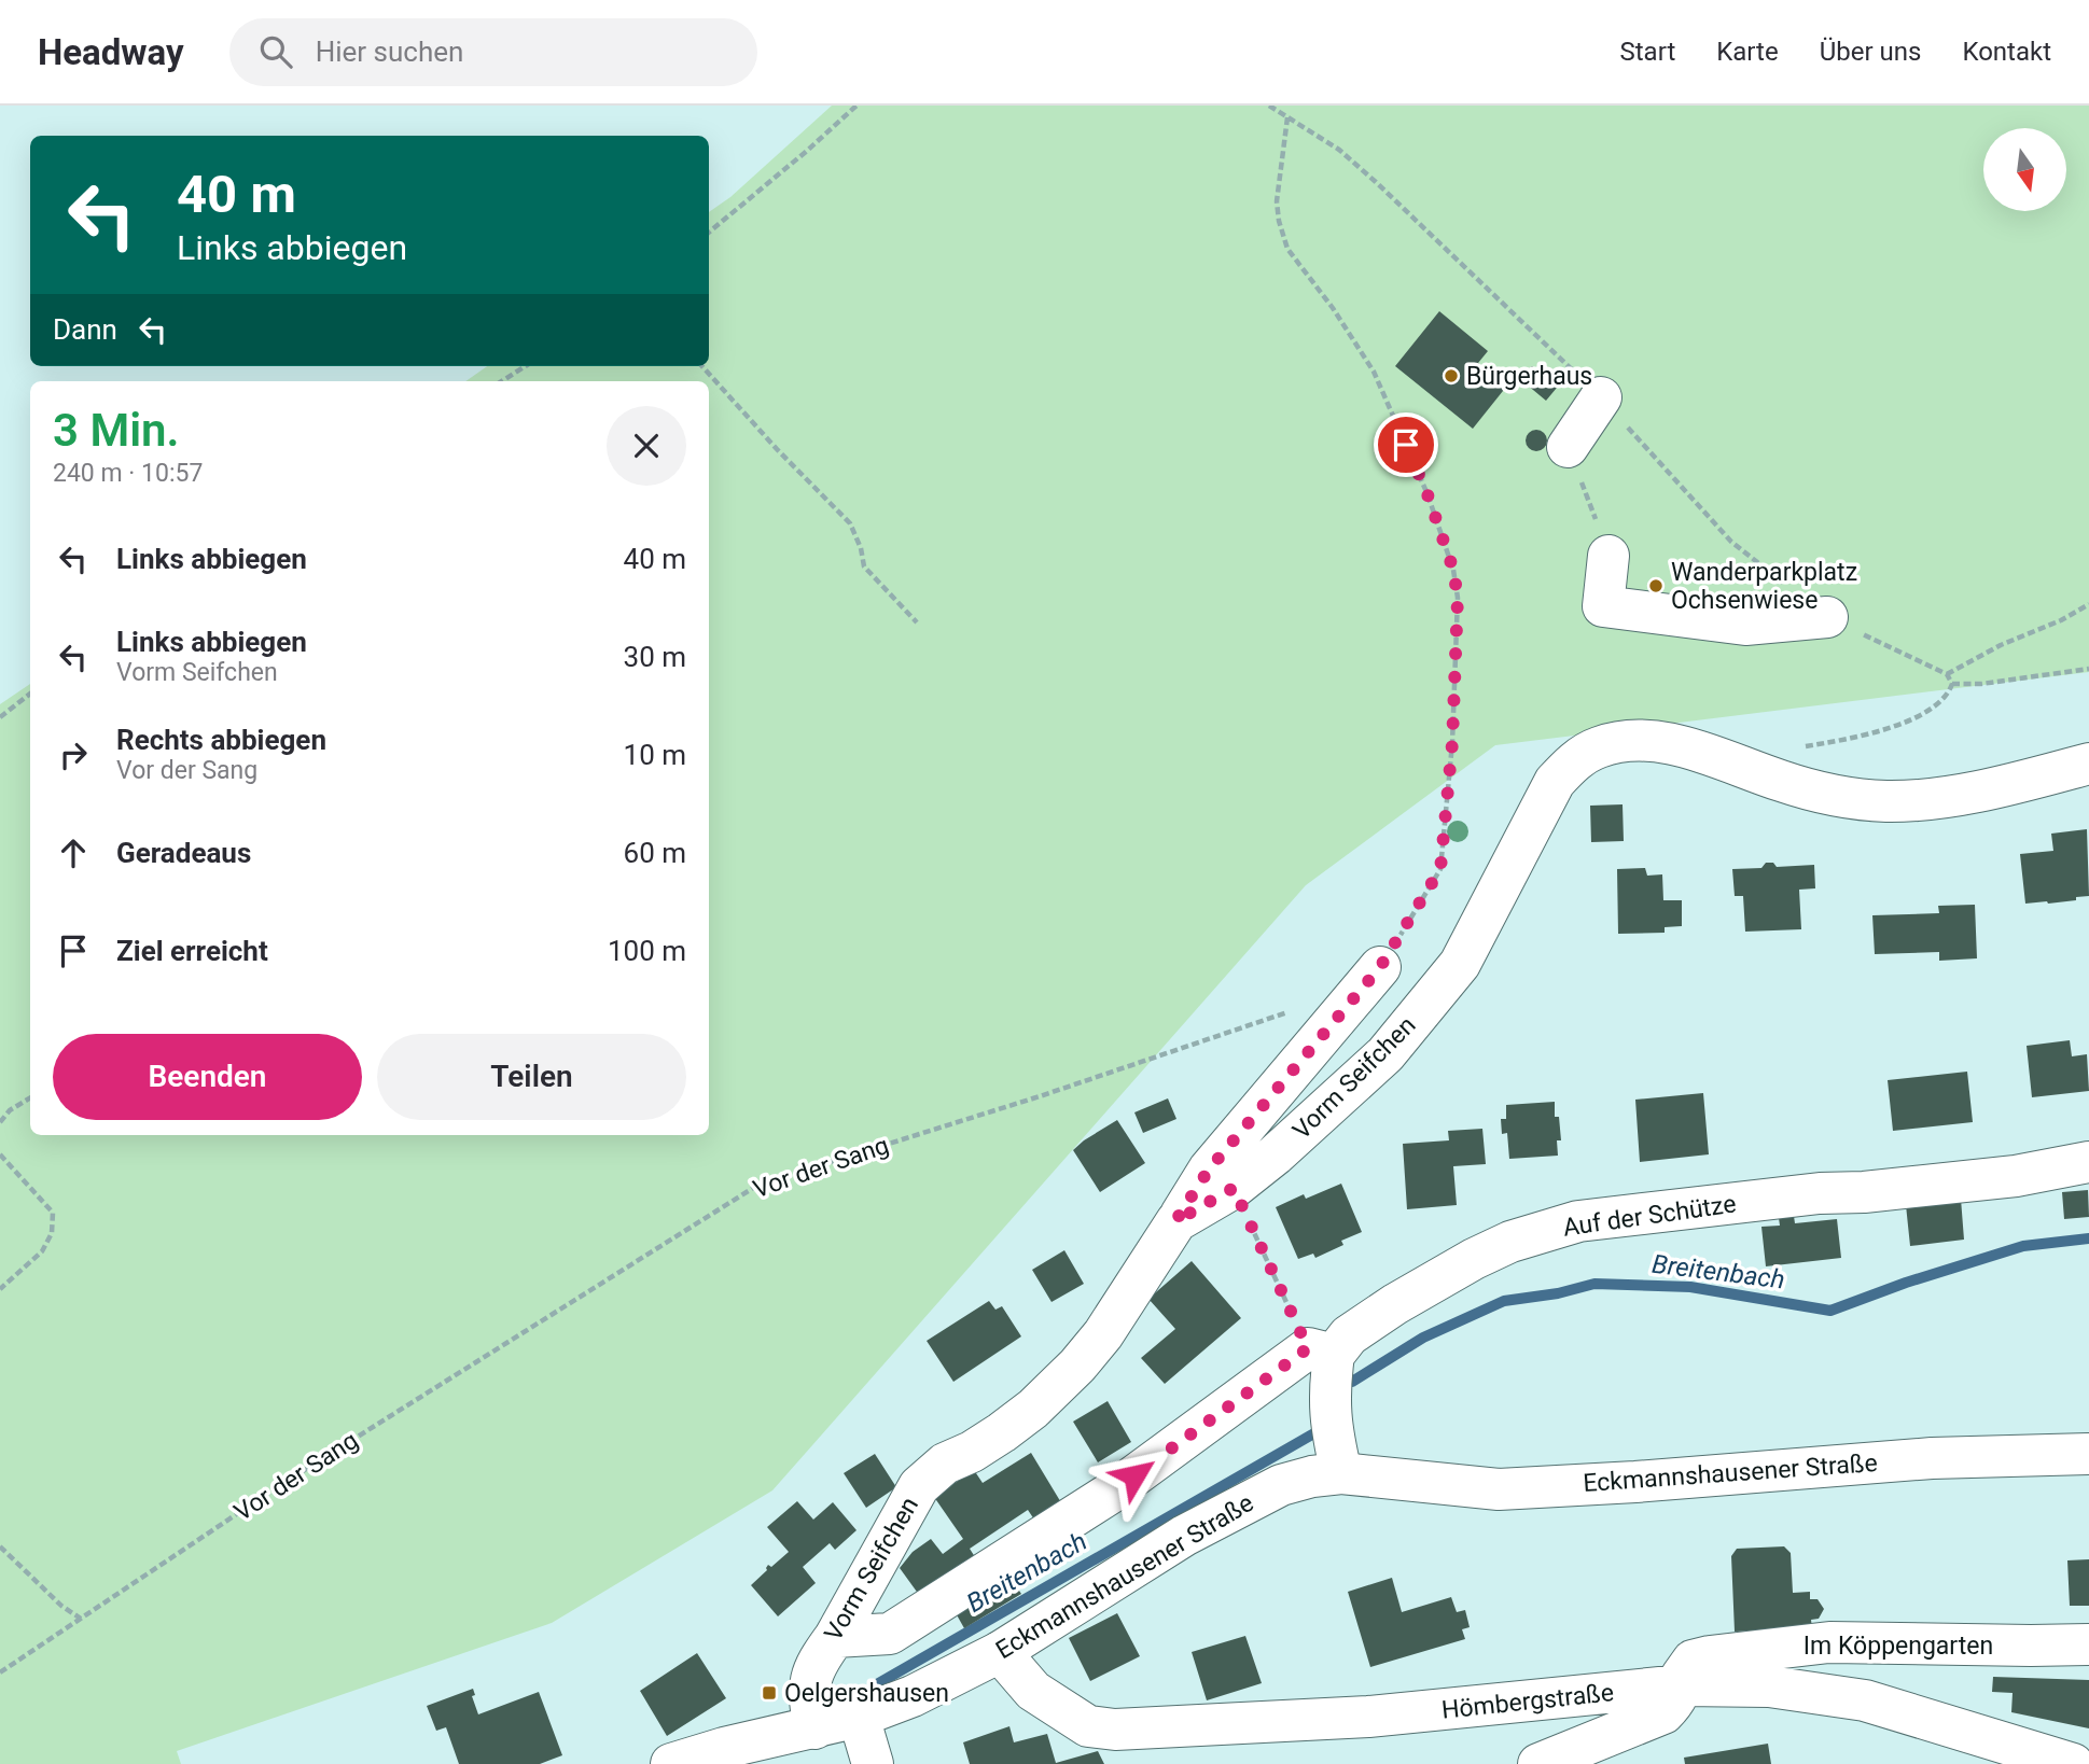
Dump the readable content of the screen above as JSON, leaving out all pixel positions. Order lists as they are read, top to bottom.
{
  "streets": {
    "street": [
      "Vorm Seifchen",
      "Auf der Schütze",
      "Eckmannshausener Straße",
      "Im Köppengarten",
      "Hömbergstraße"
    ],
    "path": ["Vor der Sang"]
  },
  "crossings": [
    ["Vorm Seifchen", "Auf der Schütze"],
    ["Vorm Seifchen", "Eckmannshausener Straße"],
    ["Eckmannshausener Straße", "Hömbergstraße"],
    ["Im Köppengarten", "Hömbergstraße"]
  ],
  "water": ["Breitenbach"],
  "places": {
    "other": ["Bürgerhaus", "Wanderparkplatz Ochsenwiese"],
    "transit": ["Oelgershausen"]
  },
  "north": "bottom",
  "page": {
    "header": "Headway",
    "search": "Hier suchen",
    "nav": [
      "Start",
      "Karte",
      "Über uns",
      "Kontakt"
    ],
    "turn": ["40 m", "Links abbiegen"],
    "then": "Dann",
    "heading": ["3 Min.", "240 m · 10:57"],
    "list": [
      {
        "name": "Links abbiegen",
        "value": "40 m"
      },
      {
        "name": "Links abbiegen",
        "note": "Vorm Seifchen",
        "value": "30 m"
      },
      {
        "name": "Rechts abbiegen",
        "note": "Vor der Sang",
        "value": "10 m"
      },
      {
        "name": "Geradeaus",
        "value": "60 m"
      },
      {
        "name": "Ziel erreicht",
        "value": "100 m"
      }
    ],
    "buttons": ["Beenden", "Teilen"]
  }
}
